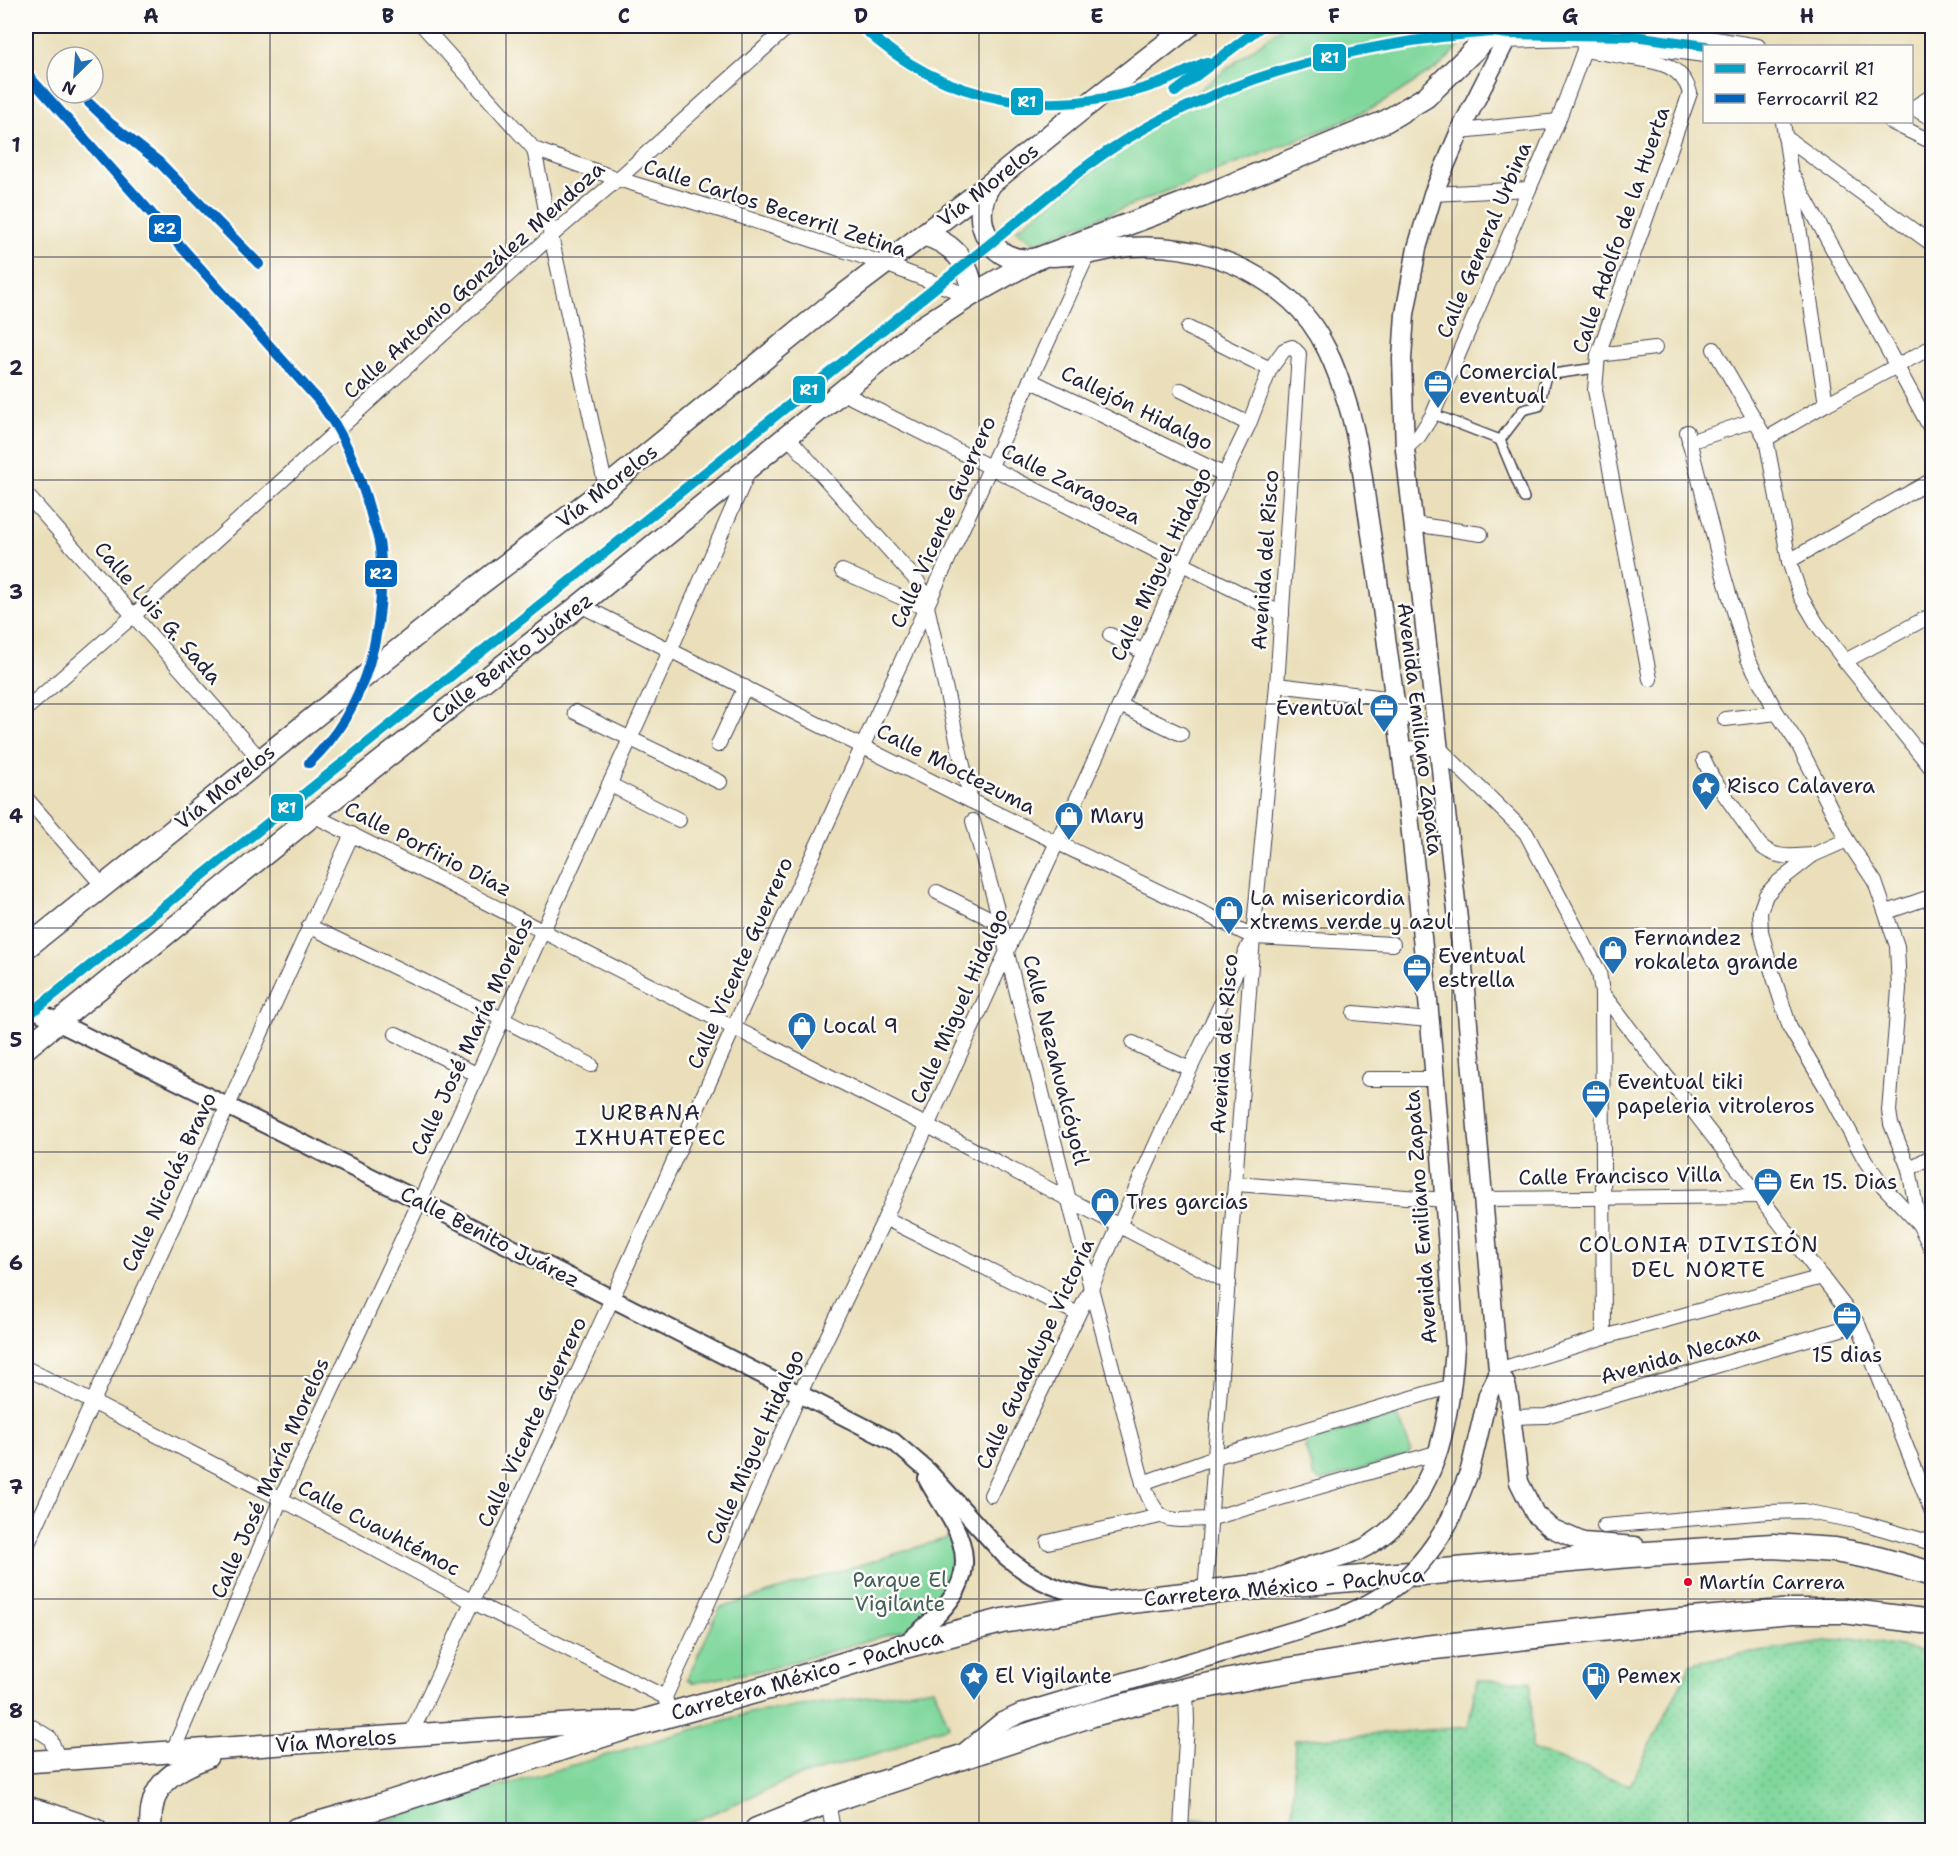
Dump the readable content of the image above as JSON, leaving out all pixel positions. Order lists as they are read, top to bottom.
{
  "streets": {
    "highway": ["Carretera México - Pachuca"],
    "main road": ["Vía Morelos", "Calle Benito Juárez", "Avenida Emiliano Zapata"],
    "street": [
      "Calle Carlos Becerril Zetina",
      "Calle Adolfo de la Huerta",
      "Calle General Urbina",
      "Calle Antonio González Mendoza",
      "Callejón Hidalgo",
      "Calle Zaragoza",
      "Calle Vicente Guerrero",
      "Avenida del Risco",
      "Calle Miguel Hidalgo",
      "Calle Luis G. Sada",
      "Calle Moctezuma",
      "Calle Porfirio Díaz",
      "Calle José María Morelos",
      "Calle Nezahualcóyotl",
      "Calle Francisco Villa",
      "Calle Nicolás Bravo",
      "Calle Guadalupe Victoria",
      "Avenida Necaxa",
      "Calle Cuauhtémoc"
    ]
  },
  "crossings": [
    ["Vía Morelos", "Calle Carlos Becerril Zetina"],
    ["Vía Morelos", "Calle Vicente Guerrero"],
    ["Vía Morelos", "Calle Luis G. Sada"],
    ["Vía Morelos", "Calle José María Morelos"],
    ["Vía Morelos", "Carretera México - Pachuca"],
    ["Calle Carlos Becerril Zetina", "Calle Antonio González Mendoza"],
    ["Calle Carlos Becerril Zetina", "Calle Benito Juárez"],
    ["Calle Adolfo de la Huerta", "Calle General Urbina"],
    ["Calle General Urbina", "Avenida Emiliano Zapata"],
    ["Calle Antonio González Mendoza", "Calle Luis G. Sada"],
    ["Callejón Hidalgo", "Calle Vicente Guerrero"],
    ["Callejón Hidalgo", "Calle Miguel Hidalgo"],
    ["Calle Zaragoza", "Calle Vicente Guerrero"],
    ["Calle Zaragoza", "Avenida del Risco"],
    ["Calle Zaragoza", "Calle Miguel Hidalgo"],
    ["Calle Zaragoza", "Calle Benito Juárez"],
    ["Calle Vicente Guerrero", "Calle Benito Juárez"],
    ["Calle Vicente Guerrero", "Avenida Emiliano Zapata"],
    ["Calle Vicente Guerrero", "Calle Moctezuma"],
    ["Calle Vicente Guerrero", "Calle Porfirio Díaz"],
    ["Calle Vicente Guerrero", "Calle Cuauhtémoc"],
    ["Avenida del Risco", "Calle Miguel Hidalgo"],
    ["Avenida del Risco", "Calle Moctezuma"],
    ["Avenida del Risco", "Calle Porfirio Díaz"],
    ["Avenida del Risco", "Calle Guadalupe Victoria"],
    ["Avenida del Risco", "Carretera México - Pachuca"],
    ["Calle Miguel Hidalgo", "Calle Benito Juárez"],
    ["Calle Miguel Hidalgo", "Calle Moctezuma"],
    ["Calle Miguel Hidalgo", "Calle Porfirio Díaz"],
    ["Calle Miguel Hidalgo", "Calle Nezahualcóyotl"],
    ["Calle Miguel Hidalgo", "Calle Cuauhtémoc"],
    ["Calle Miguel Hidalgo", "Carretera México - Pachuca"],
    ["Calle Benito Juárez", "Calle Moctezuma"],
    ["Calle Benito Juárez", "Calle Porfirio Díaz"],
    ["Calle Benito Juárez", "Calle José María Morelos"],
    ["Calle Benito Juárez", "Calle Nicolás Bravo"],
    ["Calle Benito Juárez", "Carretera México - Pachuca"],
    ["Avenida Emiliano Zapata", "Calle Francisco Villa"],
    ["Avenida Emiliano Zapata", "Avenida Necaxa"],
    ["Avenida Emiliano Zapata", "Carretera México - Pachuca"],
    ["Calle Moctezuma", "Calle José María Morelos"],
    ["Calle Moctezuma", "Calle Guadalupe Victoria"],
    ["Calle Porfirio Díaz", "Calle José María Morelos"],
    ["Calle Porfirio Díaz", "Calle Nezahualcóyotl"],
    ["Calle Porfirio Díaz", "Calle Nicolás Bravo"],
    ["Calle Porfirio Díaz", "Calle Guadalupe Victoria"],
    ["Calle José María Morelos", "Calle Cuauhtémoc"],
    ["Calle Nezahualcóyotl", "Calle Guadalupe Victoria"],
    ["Calle Nicolás Bravo", "Calle Cuauhtémoc"],
    ["Calle Cuauhtémoc", "Carretera México - Pachuca"]
  ],
  "districts": ["URBANA IXHUATEPEC", "COLONIA DIVISIÓN DEL NORTE"],
  "parks": ["Parque El Vigilante"],
  "places": {
    "office": [
      "Comercial eventual",
      "Eventual",
      "Eventual estrella",
      "Eventual tiki papeleria vitroleros",
      "En 15. Dias",
      "15 dias"
    ],
    "place": ["Risco Calavera", "El Vigilante"],
    "shop": [
      "Mary",
      "La misericordia xtrems verde y azul",
      "Fernandez rokaleta grande",
      "Local 9",
      "Tres garcias"
    ],
    "other": ["Martín Carrera"],
    "fuel station": ["Pemex"]
  },
  "lines": ["rail line R1", "rail line R2"],
  "legend": ["Ferrocarril R1", "Ferrocarril R2"],
  "north": "bottom left",
  "grid": {
    "columns": [
      "A",
      "B",
      "C",
      "D",
      "E",
      "F",
      "G",
      "H"
    ],
    "rows": [
      "1",
      "2",
      "3",
      "4",
      "5",
      "6",
      "7",
      "8"
    ]
  }
}
